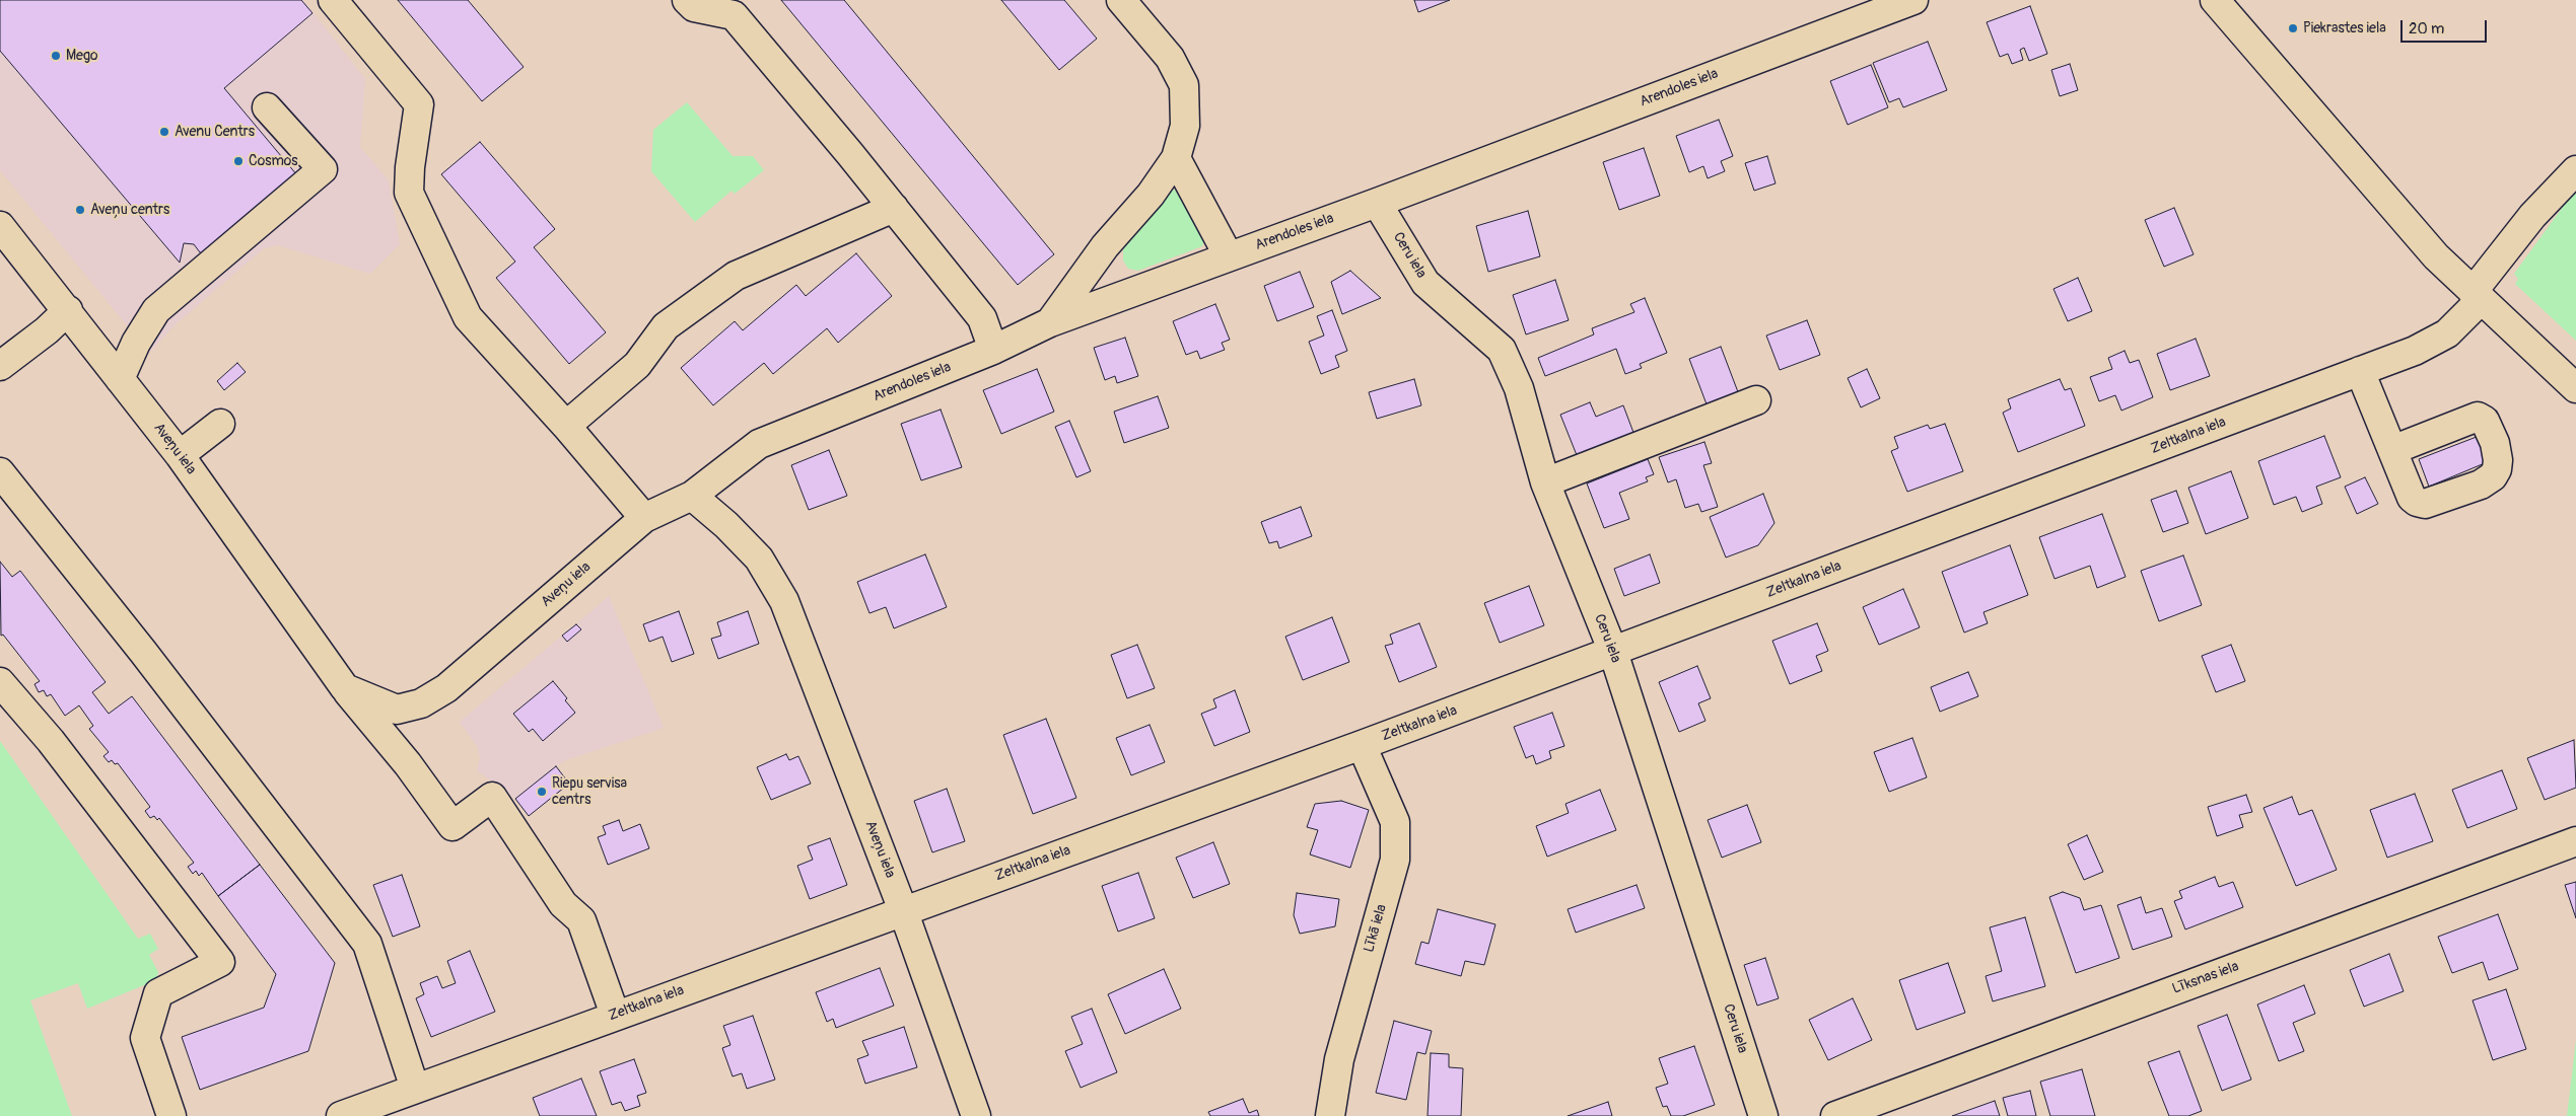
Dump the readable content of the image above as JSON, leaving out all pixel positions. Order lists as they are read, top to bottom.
{
  "streets": {
    "street": [
      "Arendoles iela",
      "Ceru iela",
      "Zeltkalna iela",
      "Aveņu iela",
      "Līkā iela",
      "Līksnas iela"
    ]
  },
  "crossings": [
    ["Arendoles iela", "Ceru iela"],
    ["Arendoles iela", "Aveņu iela"],
    ["Ceru iela", "Zeltkalna iela"],
    ["Zeltkalna iela", "Aveņu iela"],
    ["Zeltkalna iela", "Līkā iela"]
  ],
  "places": [
    "Piekrastes iela",
    "Mego",
    "Avenu Centrs",
    "Cosmos",
    "Aveņu centrs",
    "Riepu servisa centrs"
  ],
  "scale_bar": "20 m"
}
